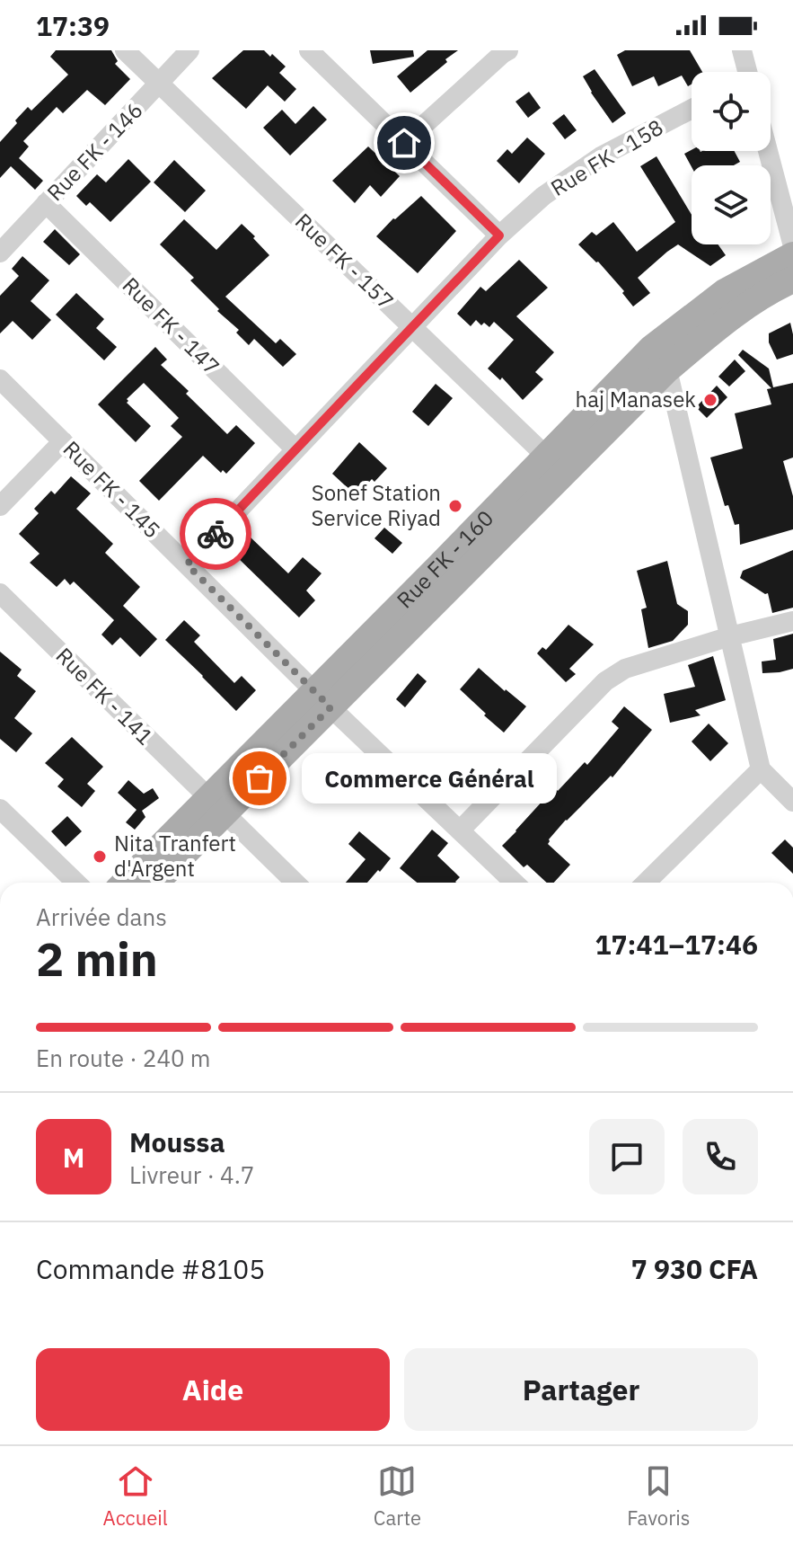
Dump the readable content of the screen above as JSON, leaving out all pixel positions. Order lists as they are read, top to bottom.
{
  "streets": {
    "main road": ["Rue FK - 160"],
    "street": [
      "Rue FK - 146",
      "Rue FK - 158",
      "Rue FK - 157",
      "Rue FK - 147",
      "Rue FK - 145",
      "Rue FK - 141"
    ]
  },
  "crossings": [
    ["Rue FK - 146", "Rue FK - 157"],
    ["Rue FK - 146", "Rue FK - 147"],
    ["Rue FK - 158", "Rue FK - 157"],
    ["Rue FK - 158", "Rue FK - 147"],
    ["Rue FK - 158", "Rue FK - 145"],
    ["Rue FK - 157", "Rue FK - 160"],
    ["Rue FK - 145", "Rue FK - 160"],
    ["Rue FK - 160", "Rue FK - 141"]
  ],
  "places": [
    "haj Manasek",
    "Sonef Station Service Riyad",
    "Commerce Général",
    "Nita Tranfert d'Argent"
  ],
  "page": {
    "status": "17:39",
    "bubble": "Commerce Général",
    "heading": ["2 min", "Arrivée dans", "17:41–17:46"],
    "panel": [
      "Moussa",
      "Livreur · 4.7",
      "Commande #8105",
      "7 930 CFA"
    ],
    "bar": "En route · 240 m",
    "round": "M",
    "buttons": ["Aide", "Partager"],
    "tabs": ["Accueil", "Carte", "Favoris"]
  }
}
